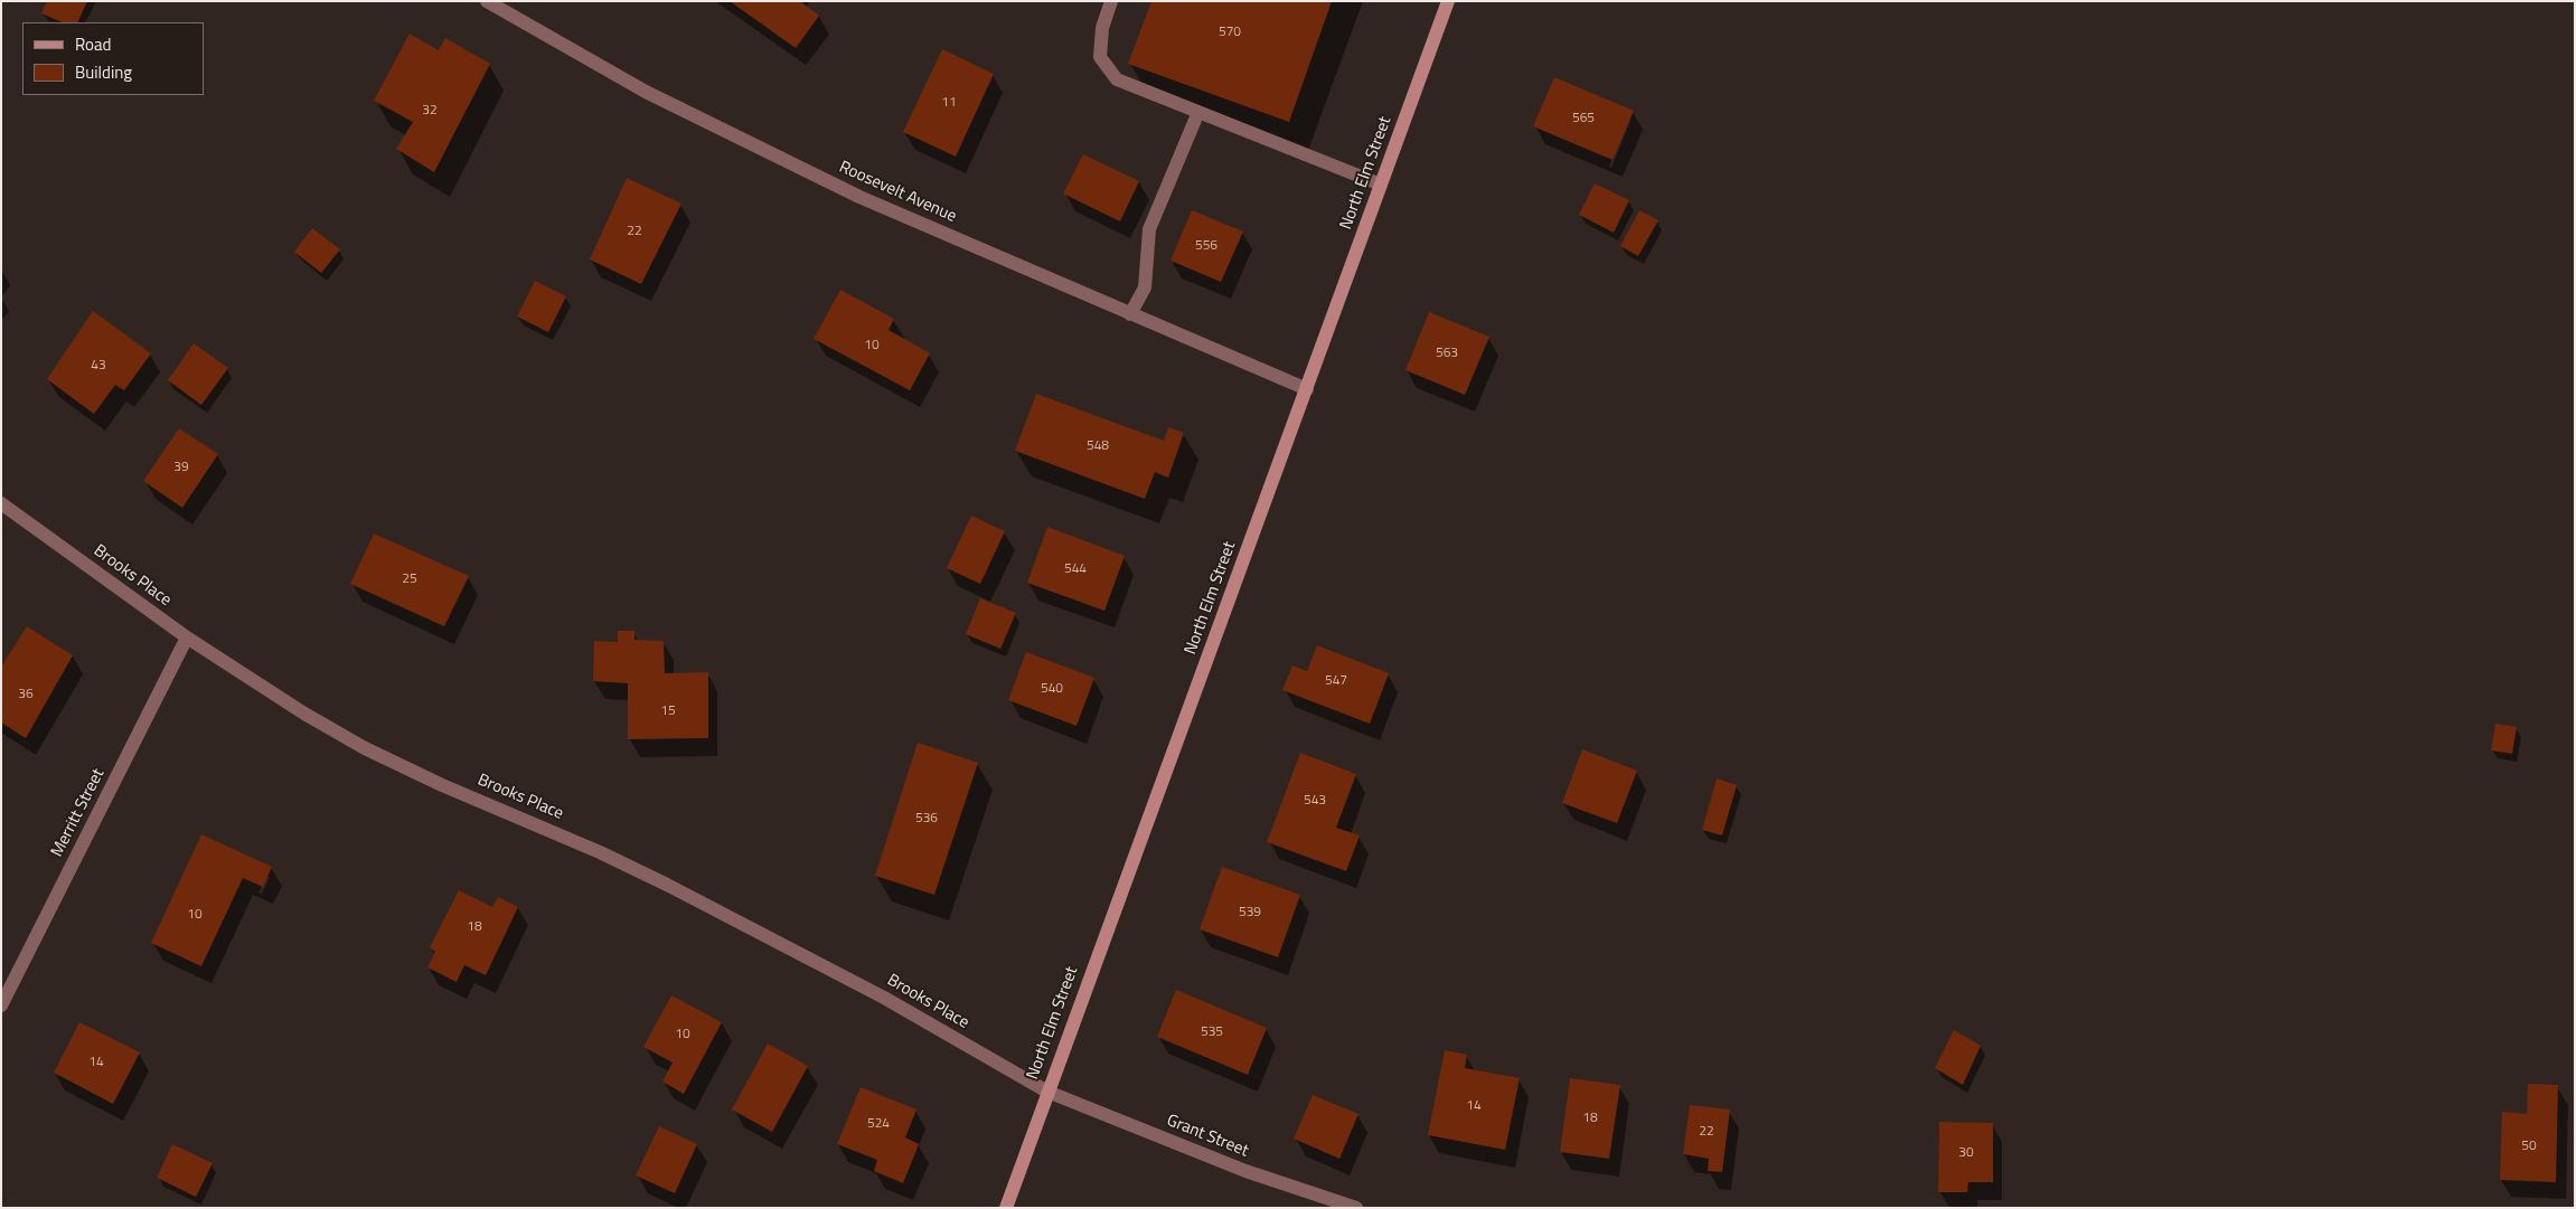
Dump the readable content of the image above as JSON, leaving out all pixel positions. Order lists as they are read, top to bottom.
{
  "streets": {
    "main road": ["North Elm Street"],
    "street": [
      "Roosevelt Avenue",
      "Brooks Place",
      "Merritt Street",
      "Grant Street"
    ]
  },
  "crossings": [
    ["North Elm Street", "Roosevelt Avenue"],
    ["North Elm Street", "Brooks Place"],
    ["North Elm Street", "Grant Street"],
    ["Brooks Place", "Merritt Street"],
    ["Brooks Place", "Grant Street"]
  ],
  "house_numbers": [
    "570",
    "11",
    "32",
    "565",
    "22",
    "556",
    "10",
    "563",
    "43",
    "548",
    "39",
    "544",
    "25",
    "547",
    "540",
    "36",
    "15",
    "543",
    "536",
    "539",
    "10",
    "18",
    "535",
    "10",
    "14",
    "14",
    "18",
    "524",
    "22",
    "50",
    "30"
  ],
  "legend": ["Road", "Building"]
}
